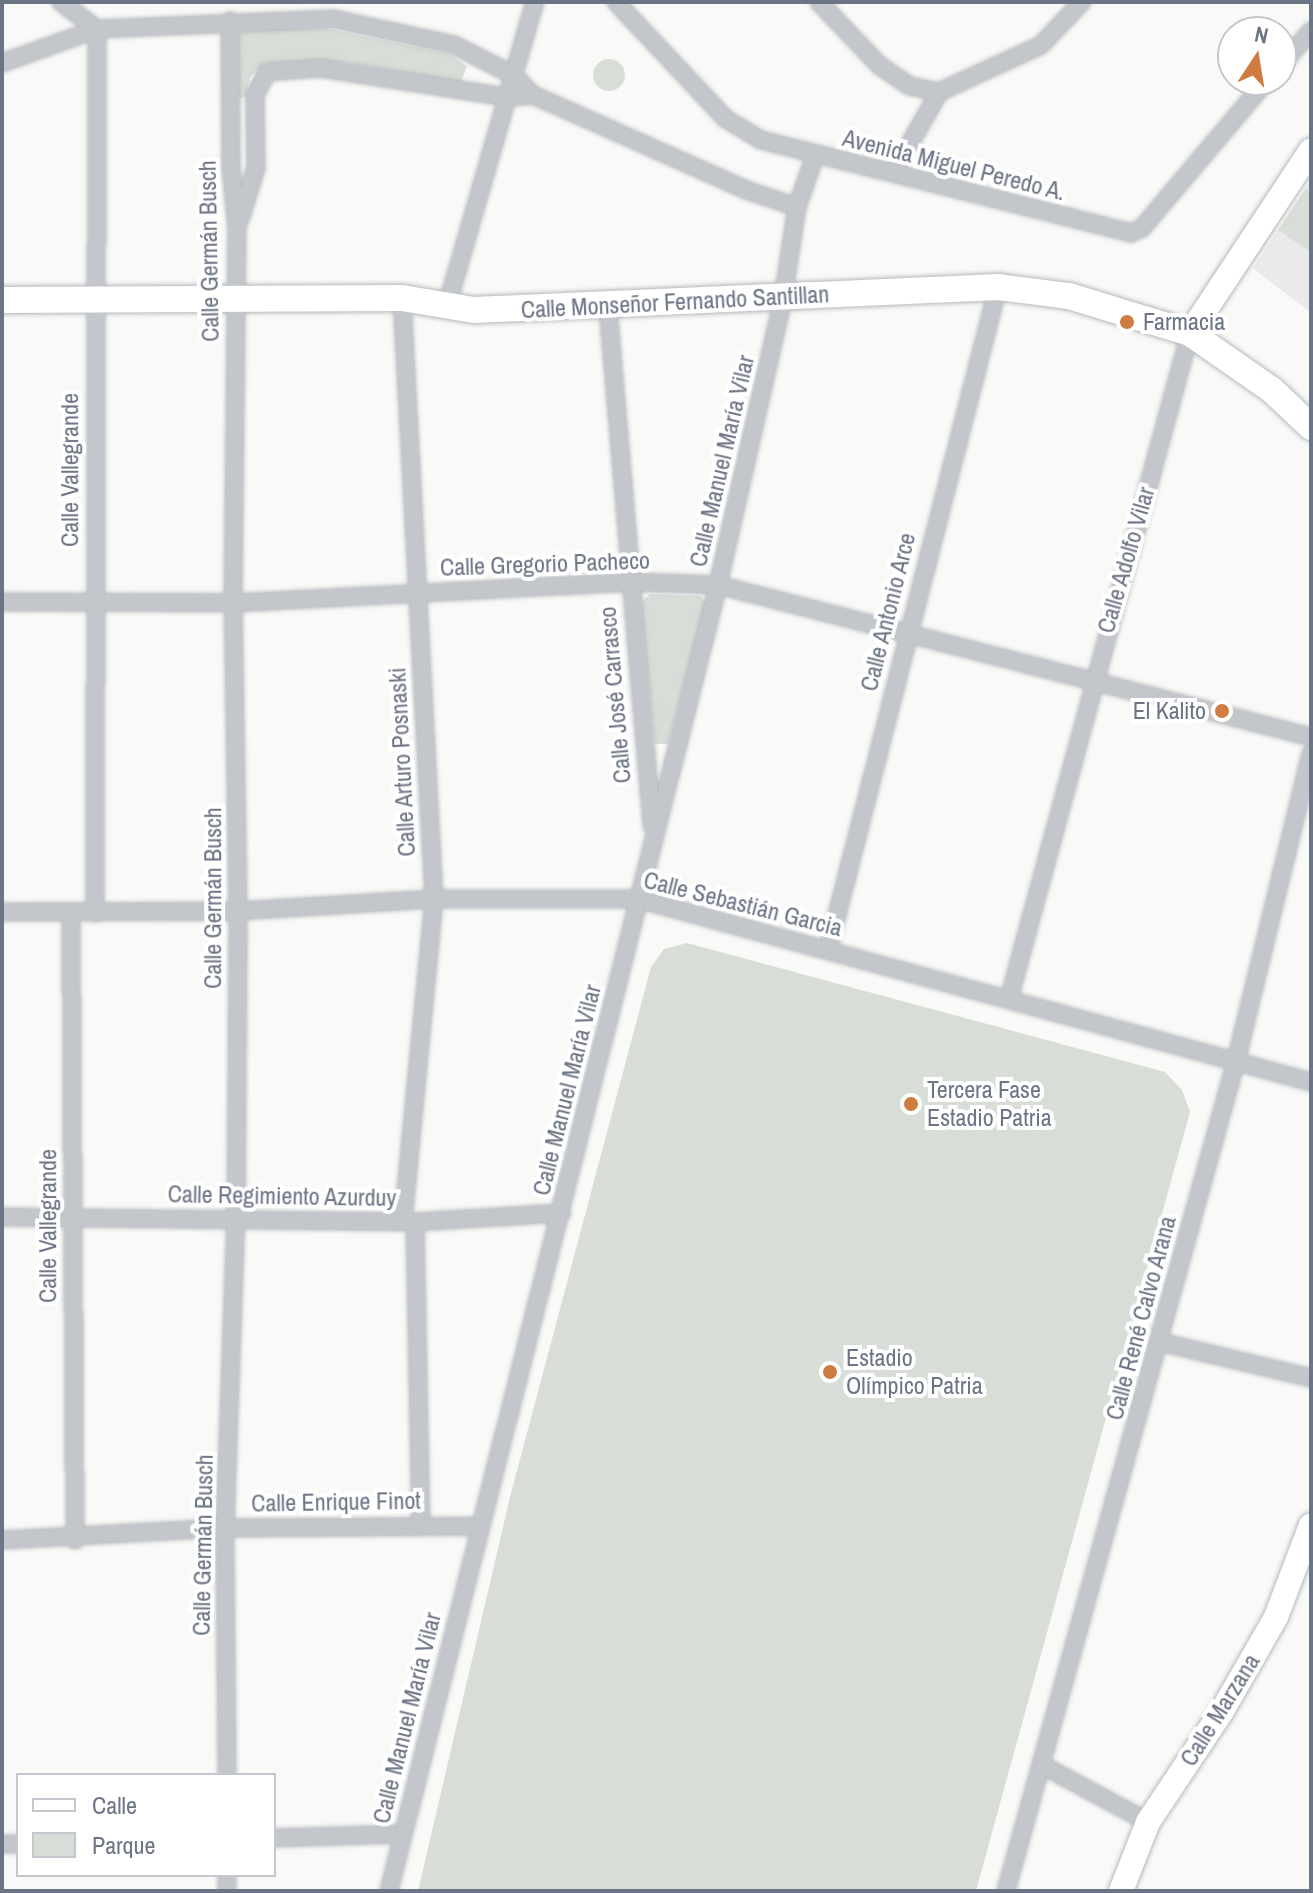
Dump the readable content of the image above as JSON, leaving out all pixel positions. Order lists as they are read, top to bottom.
{
  "streets": {
    "main road": ["Calle Monseñor Fernando Santillan", "Calle Adolfo Vilar", "Calle Marzana"],
    "street": [
      "Avenida Miguel Peredo A.",
      "Calle Germán Busch",
      "Calle Manuel María Vilar",
      "Calle Vallegrande",
      "Calle Gregorio Pacheco",
      "Calle Antonio Arce",
      "Calle José Carrasco",
      "Calle Arturo Posnaski",
      "Calle Sebastián Garcia",
      "Calle Regimiento Azurduy",
      "Calle René Calvo Arana",
      "Calle Enrique Finot"
    ]
  },
  "crossings": [
    ["Avenida Miguel Peredo A.", "Calle Manuel María Vilar"],
    ["Calle Germán Busch", "Calle Monseñor Fernando Santillan"],
    ["Calle Germán Busch", "Calle Gregorio Pacheco"],
    ["Calle Germán Busch", "Calle Sebastián Garcia"],
    ["Calle Germán Busch", "Calle Regimiento Azurduy"],
    ["Calle Germán Busch", "Calle Enrique Finot"],
    ["Calle Monseñor Fernando Santillan", "Calle Manuel María Vilar"],
    ["Calle Monseñor Fernando Santillan", "Calle Vallegrande"],
    ["Calle Monseñor Fernando Santillan", "Calle Adolfo Vilar"],
    ["Calle Monseñor Fernando Santillan", "Calle Antonio Arce"],
    ["Calle Monseñor Fernando Santillan", "Calle José Carrasco"],
    ["Calle Monseñor Fernando Santillan", "Calle Arturo Posnaski"],
    ["Calle Manuel María Vilar", "Calle Gregorio Pacheco"],
    ["Calle Manuel María Vilar", "Calle José Carrasco"],
    ["Calle Manuel María Vilar", "Calle Sebastián Garcia"],
    ["Calle Manuel María Vilar", "Calle Regimiento Azurduy"],
    ["Calle Manuel María Vilar", "Calle Enrique Finot"],
    ["Calle Vallegrande", "Calle Gregorio Pacheco"],
    ["Calle Vallegrande", "Calle Sebastián Garcia"],
    ["Calle Vallegrande", "Calle Regimiento Azurduy"],
    ["Calle Vallegrande", "Calle Enrique Finot"],
    ["Calle Adolfo Vilar", "Calle Gregorio Pacheco"],
    ["Calle Adolfo Vilar", "Calle Sebastián Garcia"],
    ["Calle Gregorio Pacheco", "Calle Antonio Arce"],
    ["Calle Gregorio Pacheco", "Calle José Carrasco"],
    ["Calle Gregorio Pacheco", "Calle Arturo Posnaski"],
    ["Calle Antonio Arce", "Calle Sebastián Garcia"],
    ["Calle Arturo Posnaski", "Calle Sebastián Garcia"],
    ["Calle Arturo Posnaski", "Calle Regimiento Azurduy"],
    ["Calle Arturo Posnaski", "Calle Enrique Finot"],
    ["Calle Sebastián Garcia", "Calle René Calvo Arana"]
  ],
  "places": [
    "Farmacia",
    "El Kalito",
    "Tercera Fase Estadio Patria",
    "Estadio Olímpico Patria"
  ],
  "legend": ["Calle", "Parque"],
  "north": "top"
}
